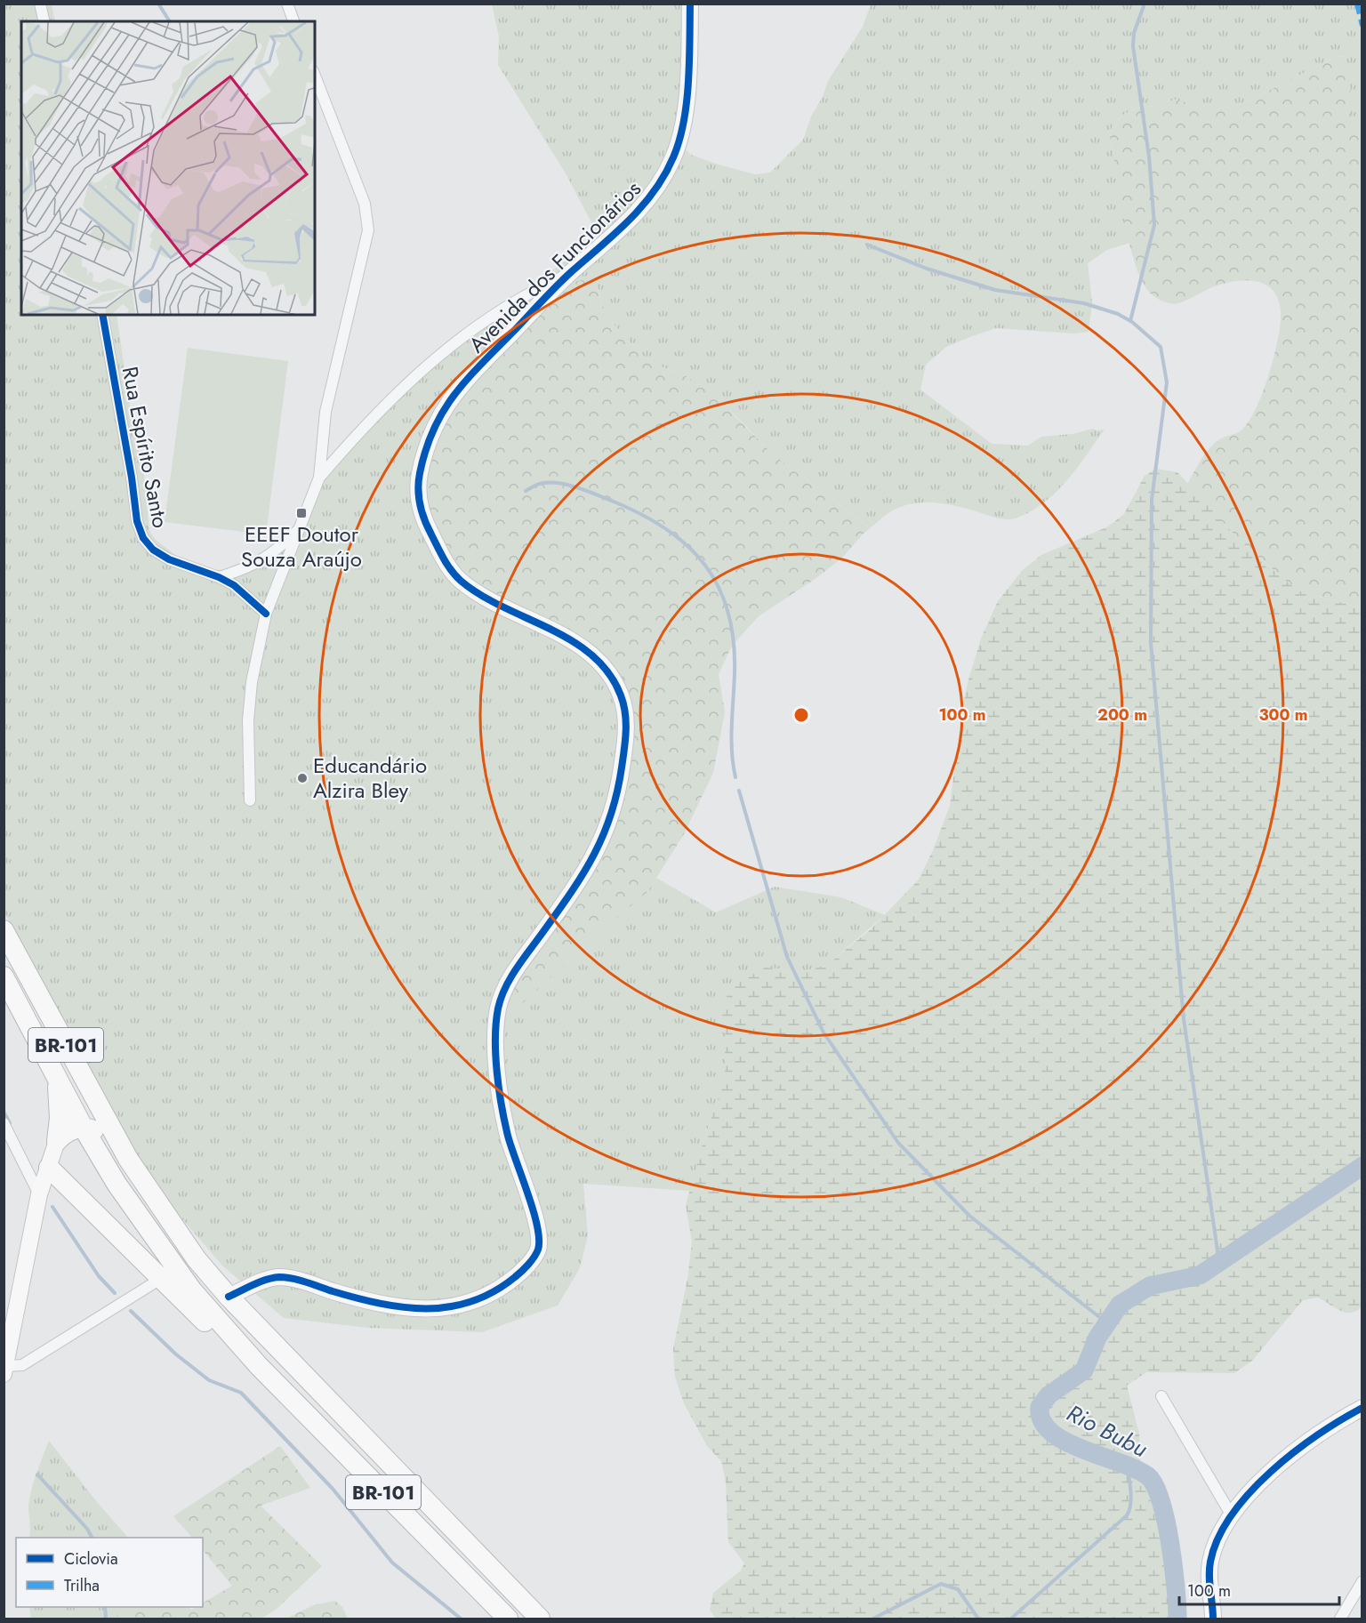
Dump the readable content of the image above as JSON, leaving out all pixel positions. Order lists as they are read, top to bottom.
{
  "streets": {
    "highway": ["BR-101"],
    "street": ["Avenida dos Funcionários", "Rua Espírito Santo"]
  },
  "crossings": [
    ["Avenida dos Funcionários", "BR-101"]
  ],
  "water": ["Rio Bubu"],
  "places": {
    "transit": ["EEEF Doutor Souza Araújo"],
    "other": ["Educandário Alzira Bley"]
  },
  "legend": ["Ciclovia", "Trilha"],
  "scale_bar": "100 m",
  "rings": ["100 m", "200 m", "300 m"]
}
